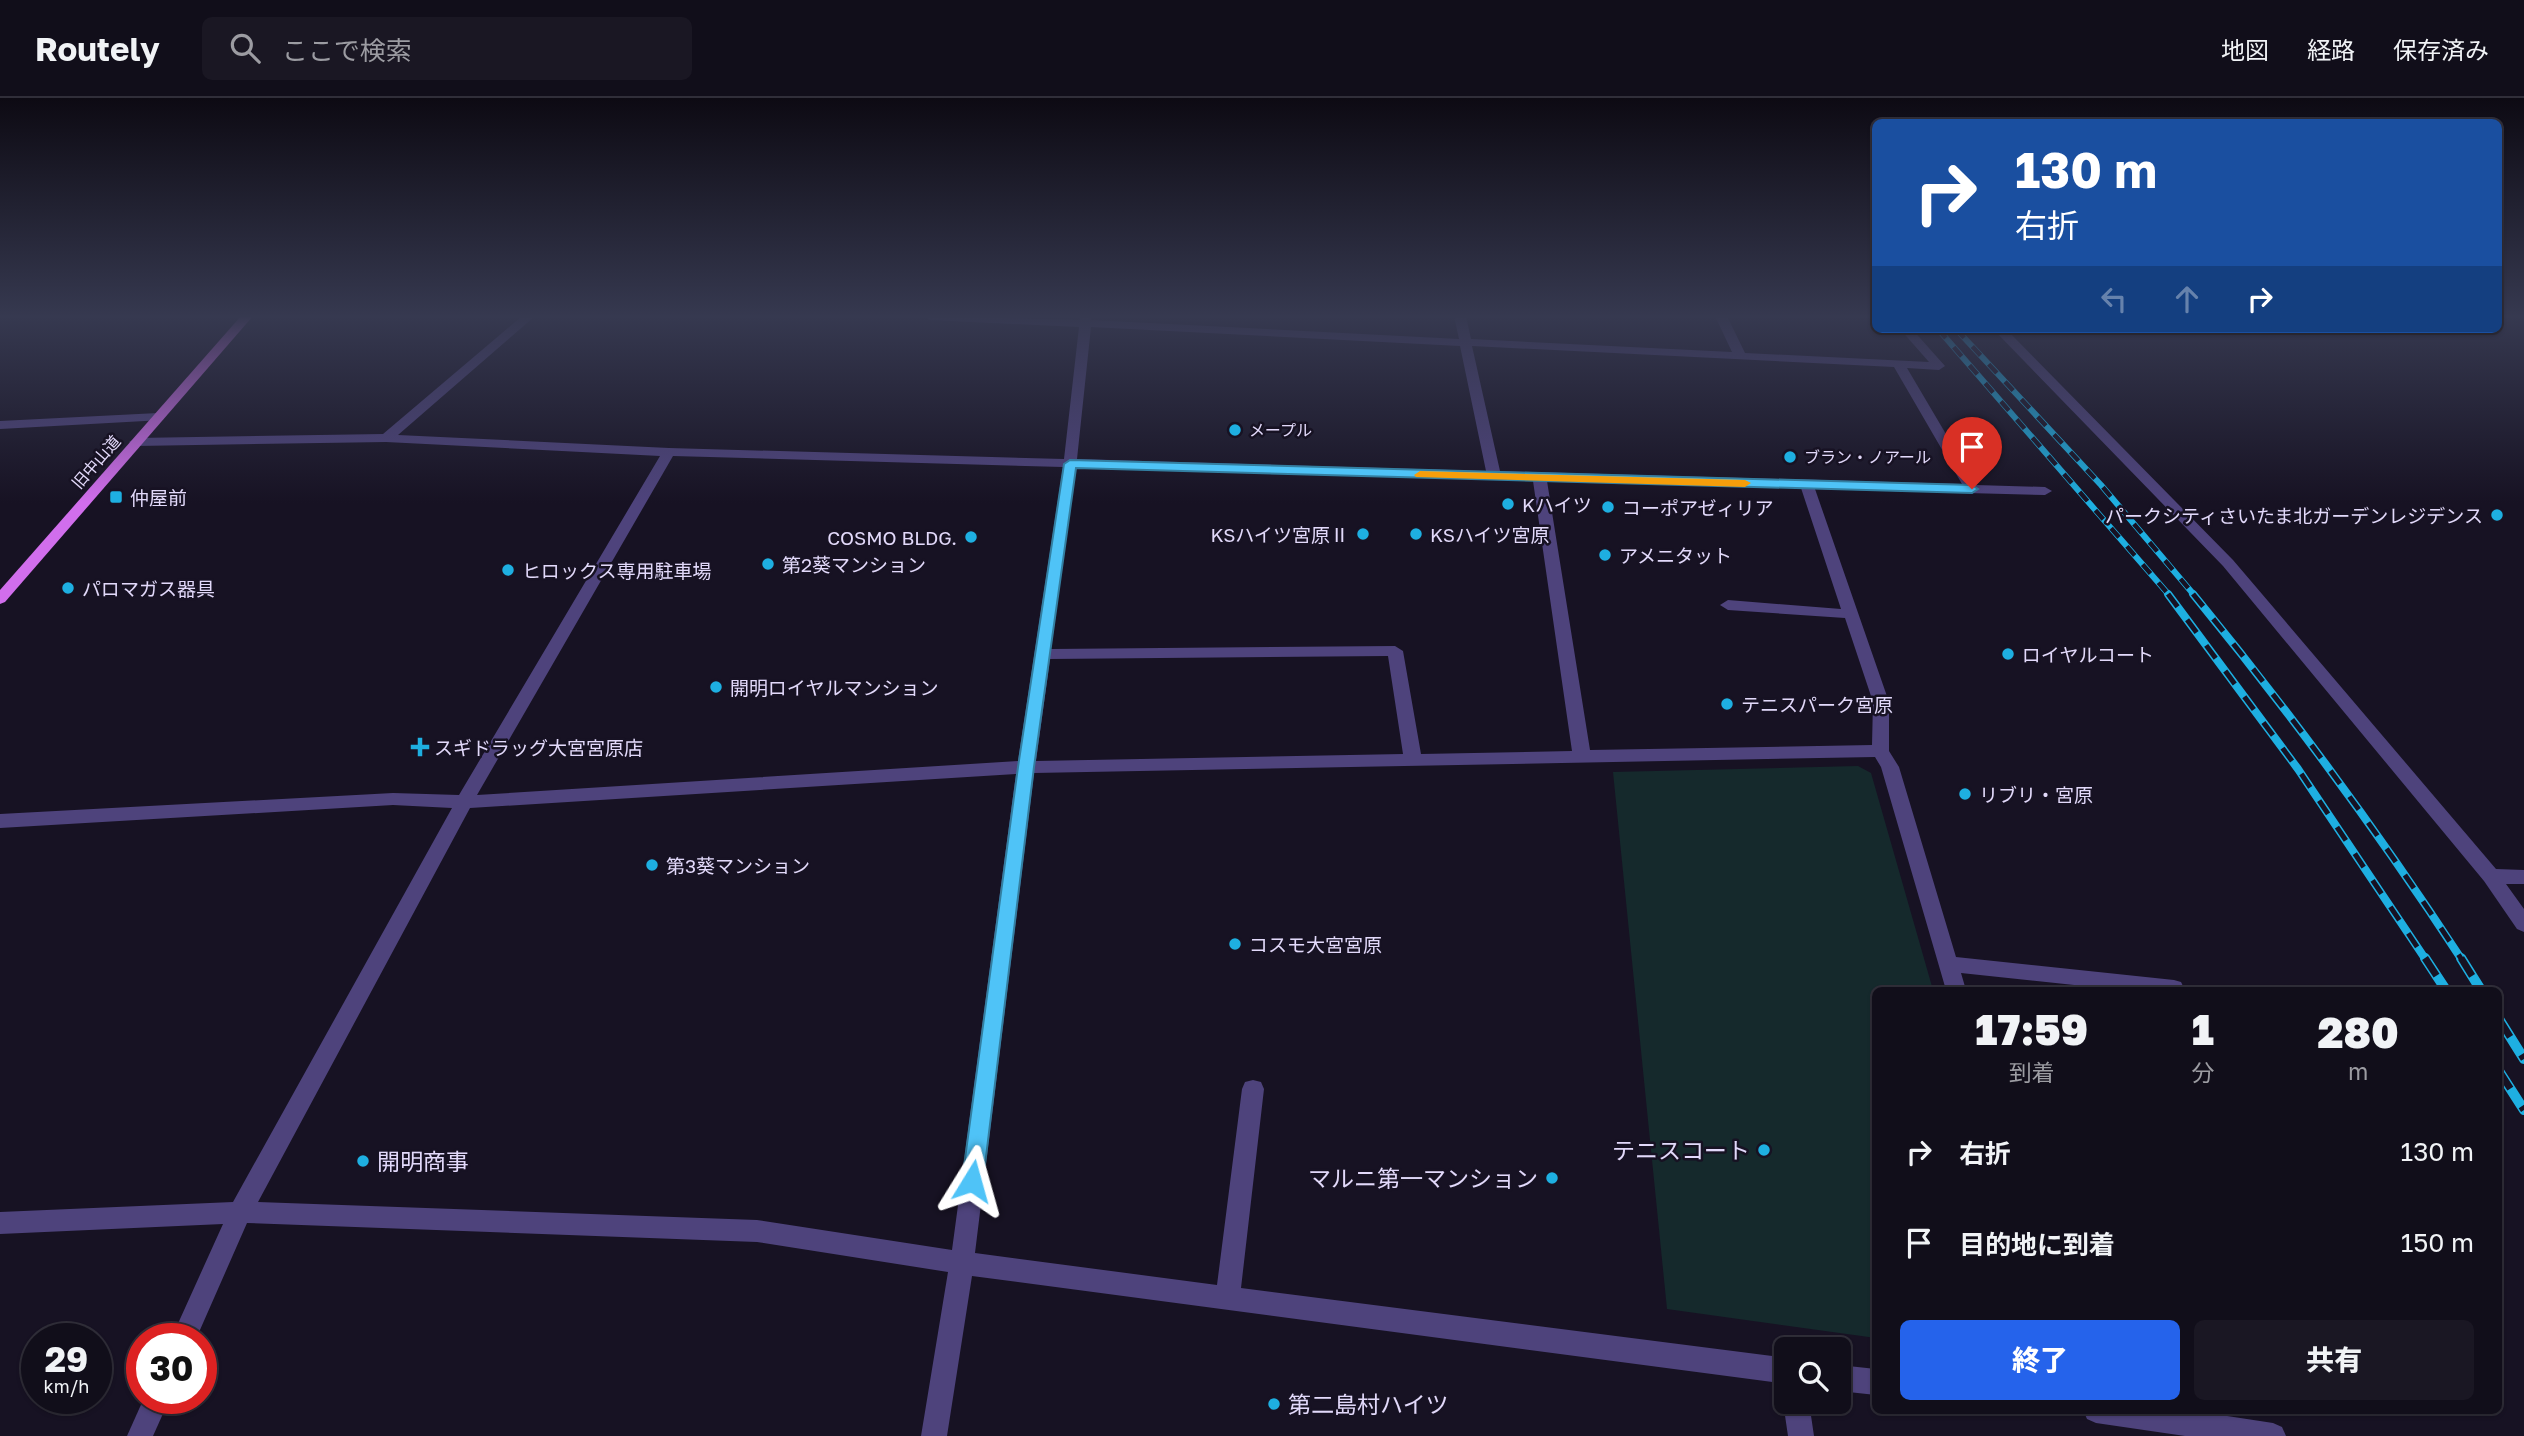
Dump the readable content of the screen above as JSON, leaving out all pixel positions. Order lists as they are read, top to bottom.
{
  "streets": {
    "main road": ["旧中山道"]
  },
  "places": {
    "other": [
      "メープル",
      "ブラン・ノアール",
      "Kハイツ",
      "コーポアゼィリア",
      "パークシティさいたま北ガーデンレジデンス",
      "KSハイツ宮原Ⅱ",
      "KSハイツ宮原",
      "COSMO BLDG.",
      "アメニタット",
      "第2葵マンション",
      "ヒロックス専用駐車場",
      "パロマガス器具",
      "ロイヤルコート",
      "開明ロイヤルマンション",
      "テニスパーク宮原",
      "リブリ・宮原",
      "第3葵マンション",
      "コスモ大宮宮原",
      "テニスコート",
      "開明商事",
      "マルニ第一マンション",
      "第二島村ハイツ"
    ],
    "transit": ["仲屋前"],
    "health": ["スギドラッグ大宮宮原店"]
  },
  "page": {
    "header": "Routely",
    "search": "ここで検索",
    "nav": ["地図", "経路", "保存済み"],
    "turn": ["130 m", "右折"],
    "eta": [
      "17:59",
      "到着",
      "1",
      "分",
      "280",
      "m"
    ],
    "list": [
      {
        "name": "右折",
        "value": "130 m"
      },
      {
        "name": "目的地に到着",
        "value": "150 m"
      }
    ],
    "buttons": ["終了", "共有"],
    "speed": "29 km/h",
    "limit": "30"
  }
}
